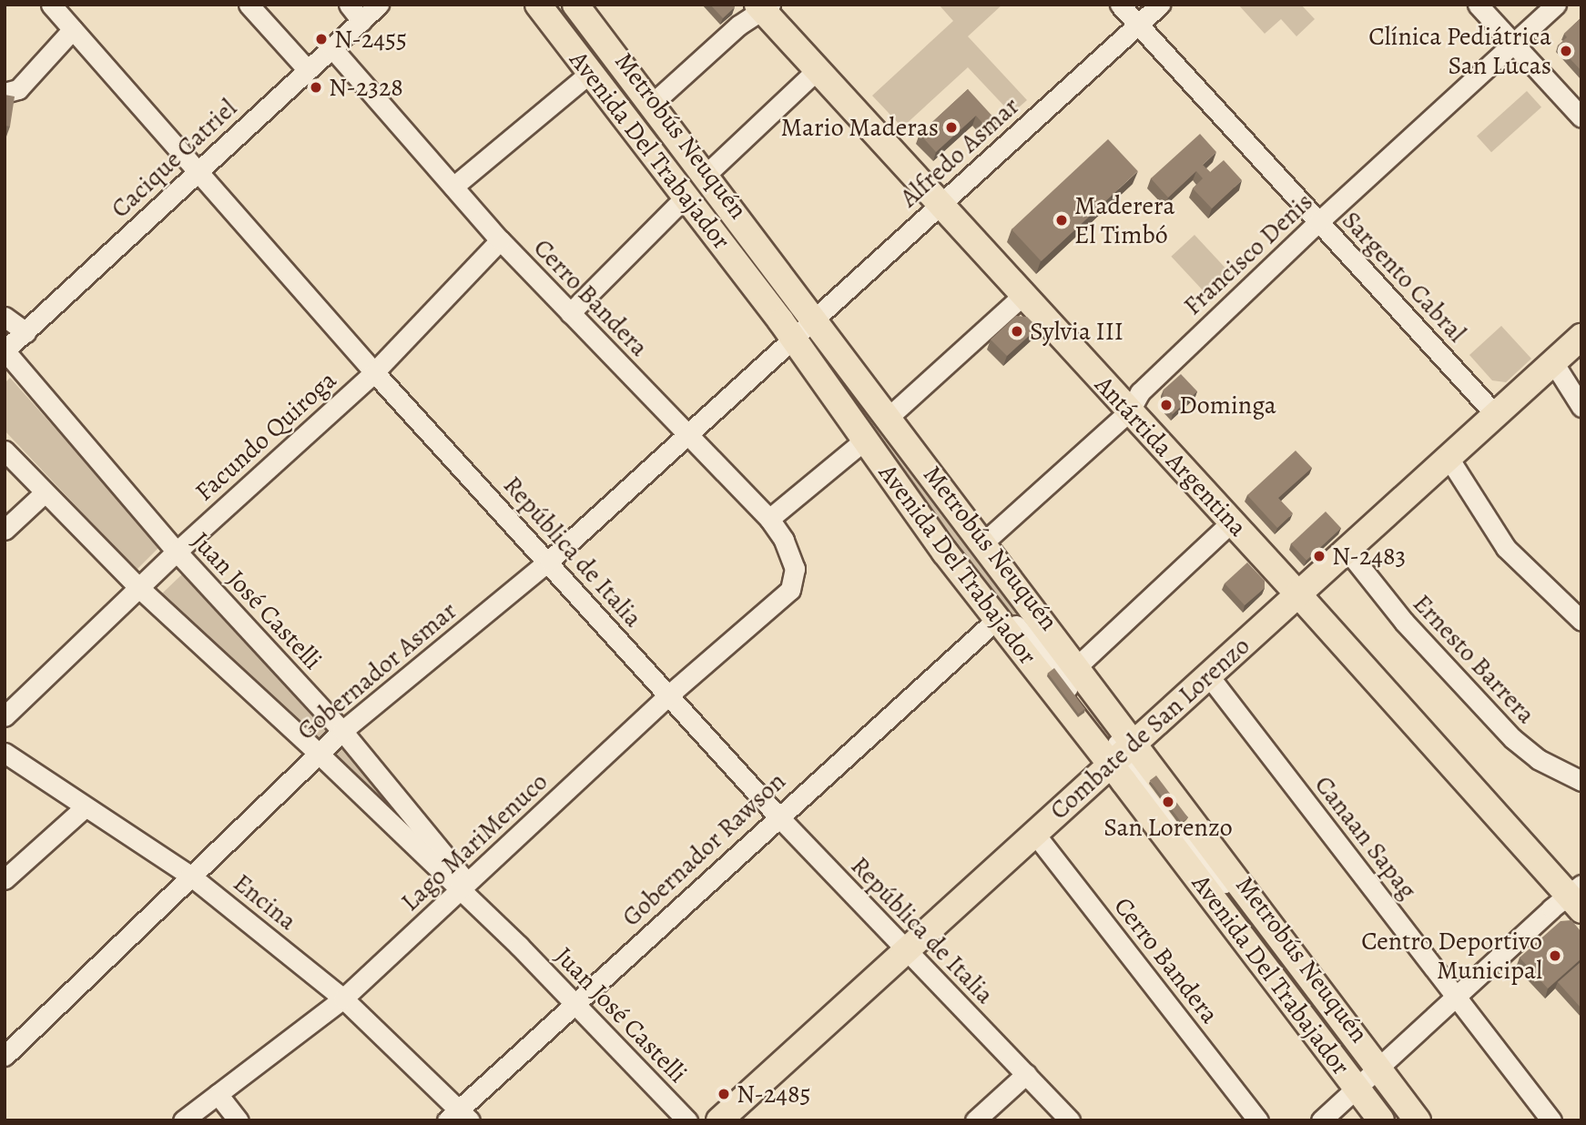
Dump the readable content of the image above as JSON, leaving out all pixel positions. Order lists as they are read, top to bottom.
{
  "streets": {
    "main road": ["Avenida Del Trabajador", "Antártida Argentina", "Combate de San Lorenzo"],
    "street": [
      "Metrobús Neuquén",
      "Alfredo Asmar",
      "Cacique Catriel",
      "Francisco Denis",
      "Sargento Cabral",
      "Cerro Bandera",
      "Facundo Quiroga",
      "República de Italia",
      "Juan José Castelli",
      "Ernesto Barrera",
      "Gobernador Asmar",
      "Canaan Sapag",
      "Lago MariMenuco",
      "Gobernador Rawson",
      "Encina"
    ]
  },
  "crossings": [
    ["Metrobús Neuquén", "Avenida Del Trabajador"],
    ["Metrobús Neuquén", "Alfredo Asmar"],
    ["Metrobús Neuquén", "Gobernador Asmar"],
    ["Metrobús Neuquén", "Combate de San Lorenzo"],
    ["Avenida Del Trabajador", "Alfredo Asmar"],
    ["Avenida Del Trabajador", "Francisco Denis"],
    ["Avenida Del Trabajador", "Gobernador Asmar"],
    ["Avenida Del Trabajador", "Combate de San Lorenzo"],
    ["Avenida Del Trabajador", "Gobernador Rawson"],
    ["Alfredo Asmar", "Sargento Cabral"],
    ["Alfredo Asmar", "Antártida Argentina"],
    ["Alfredo Asmar", "Gobernador Asmar"],
    ["Cacique Catriel", "Cerro Bandera"],
    ["Cacique Catriel", "República de Italia"],
    ["Cacique Catriel", "Juan José Castelli"],
    ["Francisco Denis", "Sargento Cabral"],
    ["Francisco Denis", "Antártida Argentina"],
    ["Sargento Cabral", "Combate de San Lorenzo"],
    ["Cerro Bandera", "Facundo Quiroga"],
    ["Cerro Bandera", "Gobernador Asmar"],
    ["Cerro Bandera", "Combate de San Lorenzo"],
    ["Cerro Bandera", "Lago MariMenuco"],
    ["Facundo Quiroga", "República de Italia"],
    ["Facundo Quiroga", "Juan José Castelli"],
    ["Antártida Argentina", "Combate de San Lorenzo"],
    ["República de Italia", "Gobernador Asmar"],
    ["República de Italia", "Combate de San Lorenzo"],
    ["República de Italia", "Lago MariMenuco"],
    ["República de Italia", "Gobernador Rawson"],
    ["Juan José Castelli", "Gobernador Asmar"],
    ["Juan José Castelli", "Lago MariMenuco"],
    ["Juan José Castelli", "Gobernador Rawson"],
    ["Ernesto Barrera", "Combate de San Lorenzo"],
    ["Gobernador Asmar", "Encina"],
    ["Combate de San Lorenzo", "Canaan Sapag"],
    ["Lago MariMenuco", "Encina"],
    ["Gobernador Rawson", "Encina"]
  ],
  "places": [
    "N-2455",
    "Clínica Pediátrica San Lucas",
    "N-2328",
    "Mario Maderas",
    "Maderera El Timbó",
    "Sylvia III",
    "Dominga",
    "N-2483",
    "San Lorenzo",
    "Centro Deportivo Municipal",
    "N-2485"
  ]
}
